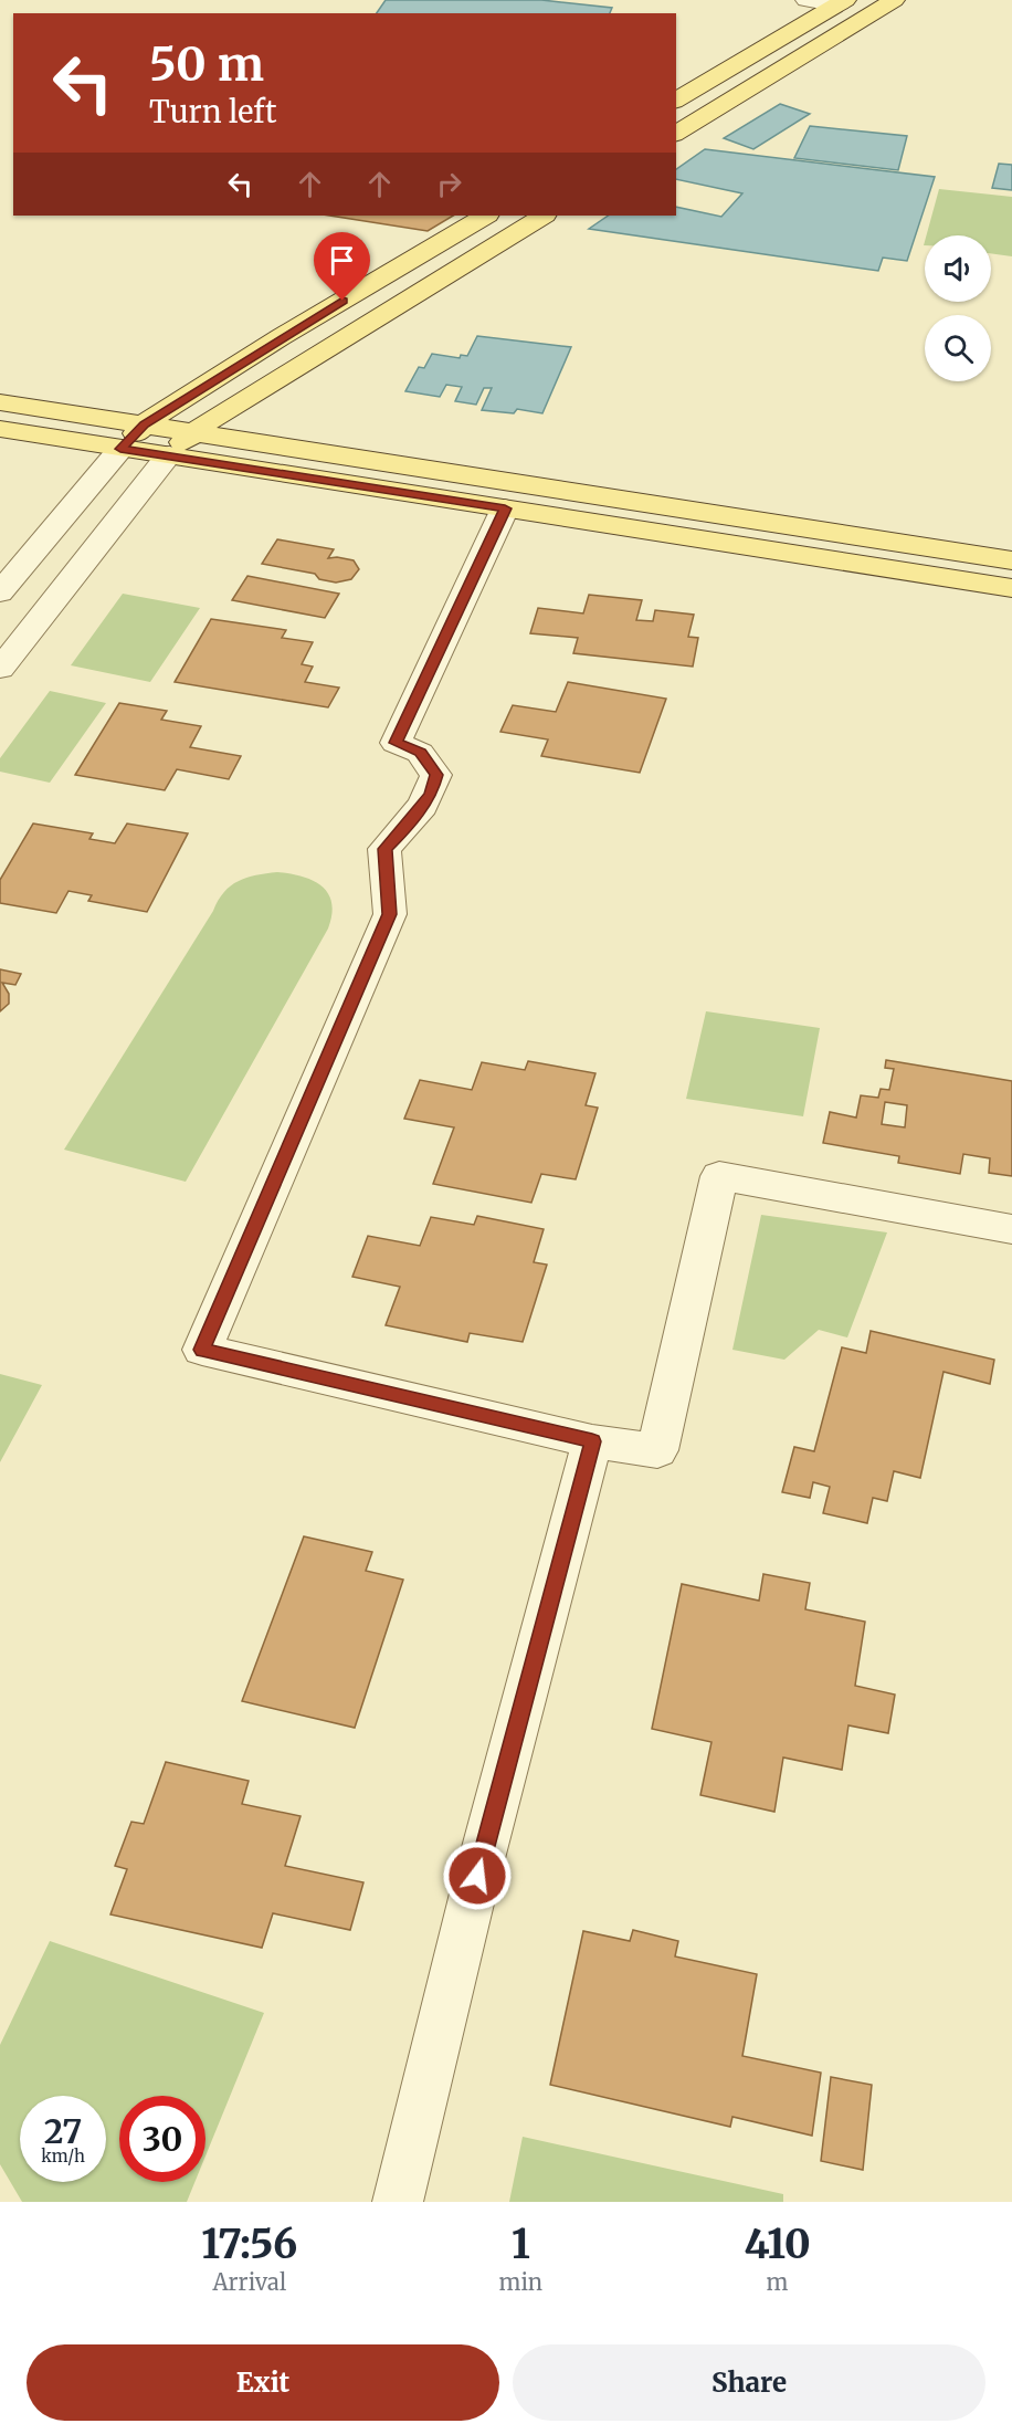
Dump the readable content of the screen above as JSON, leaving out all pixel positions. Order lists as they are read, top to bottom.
{
  "page": {
    "turn": ["50 m", "Turn left"],
    "speed": "27 km/h",
    "limit": "30",
    "eta": [
      "17:56",
      "Arrival",
      "1",
      "min",
      "410",
      "m"
    ],
    "buttons": ["Exit", "Share"]
  }
}
